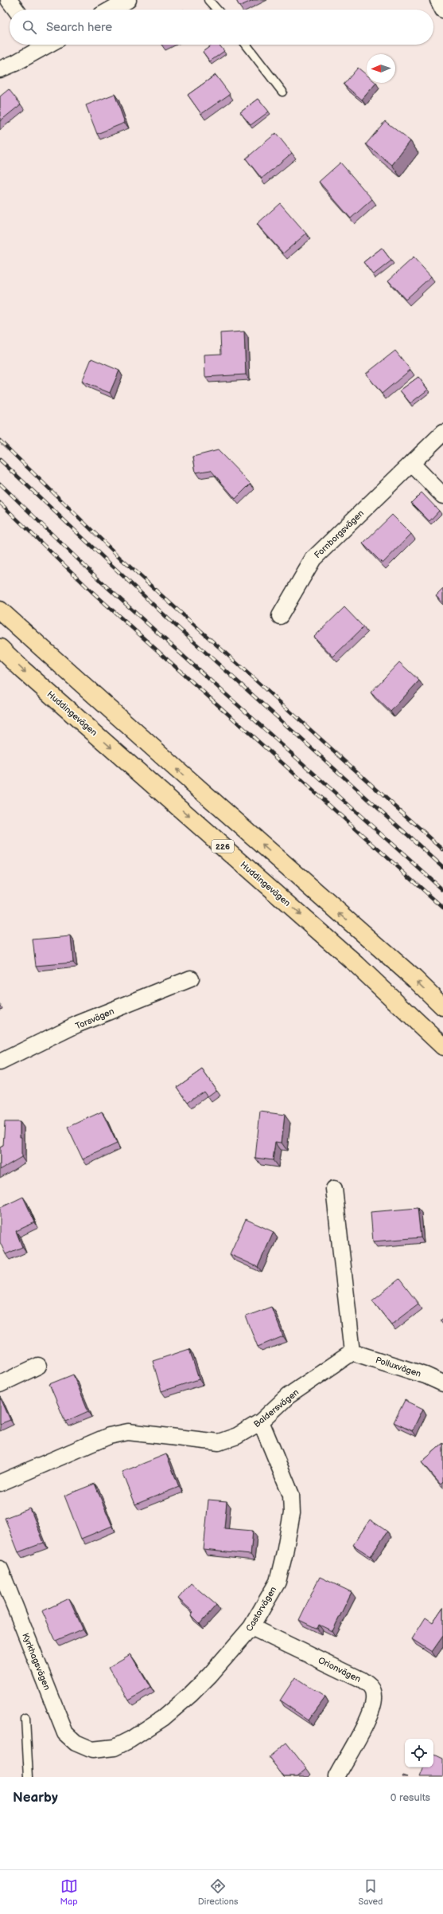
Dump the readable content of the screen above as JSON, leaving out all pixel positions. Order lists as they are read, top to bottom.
{
  "streets": {
    "main road": ["Huddingevägen", "226"],
    "street": [
      "Fornborgsvägen",
      "Torsvägen",
      "Polluxvägen",
      "Baldersvägen",
      "Castorvägen",
      "Kyrkhagsvägen",
      "Orionvägen"
    ]
  },
  "crossings": [
    ["Polluxvägen", "Baldersvägen"],
    ["Baldersvägen", "Castorvägen"],
    ["Castorvägen", "Kyrkhagsvägen"],
    ["Castorvägen", "Orionvägen"]
  ],
  "north": "left",
  "page": {
    "search": "Search here",
    "heading": ["Nearby", "0 results"],
    "nav": ["Map", "Directions", "Saved"]
  }
}
